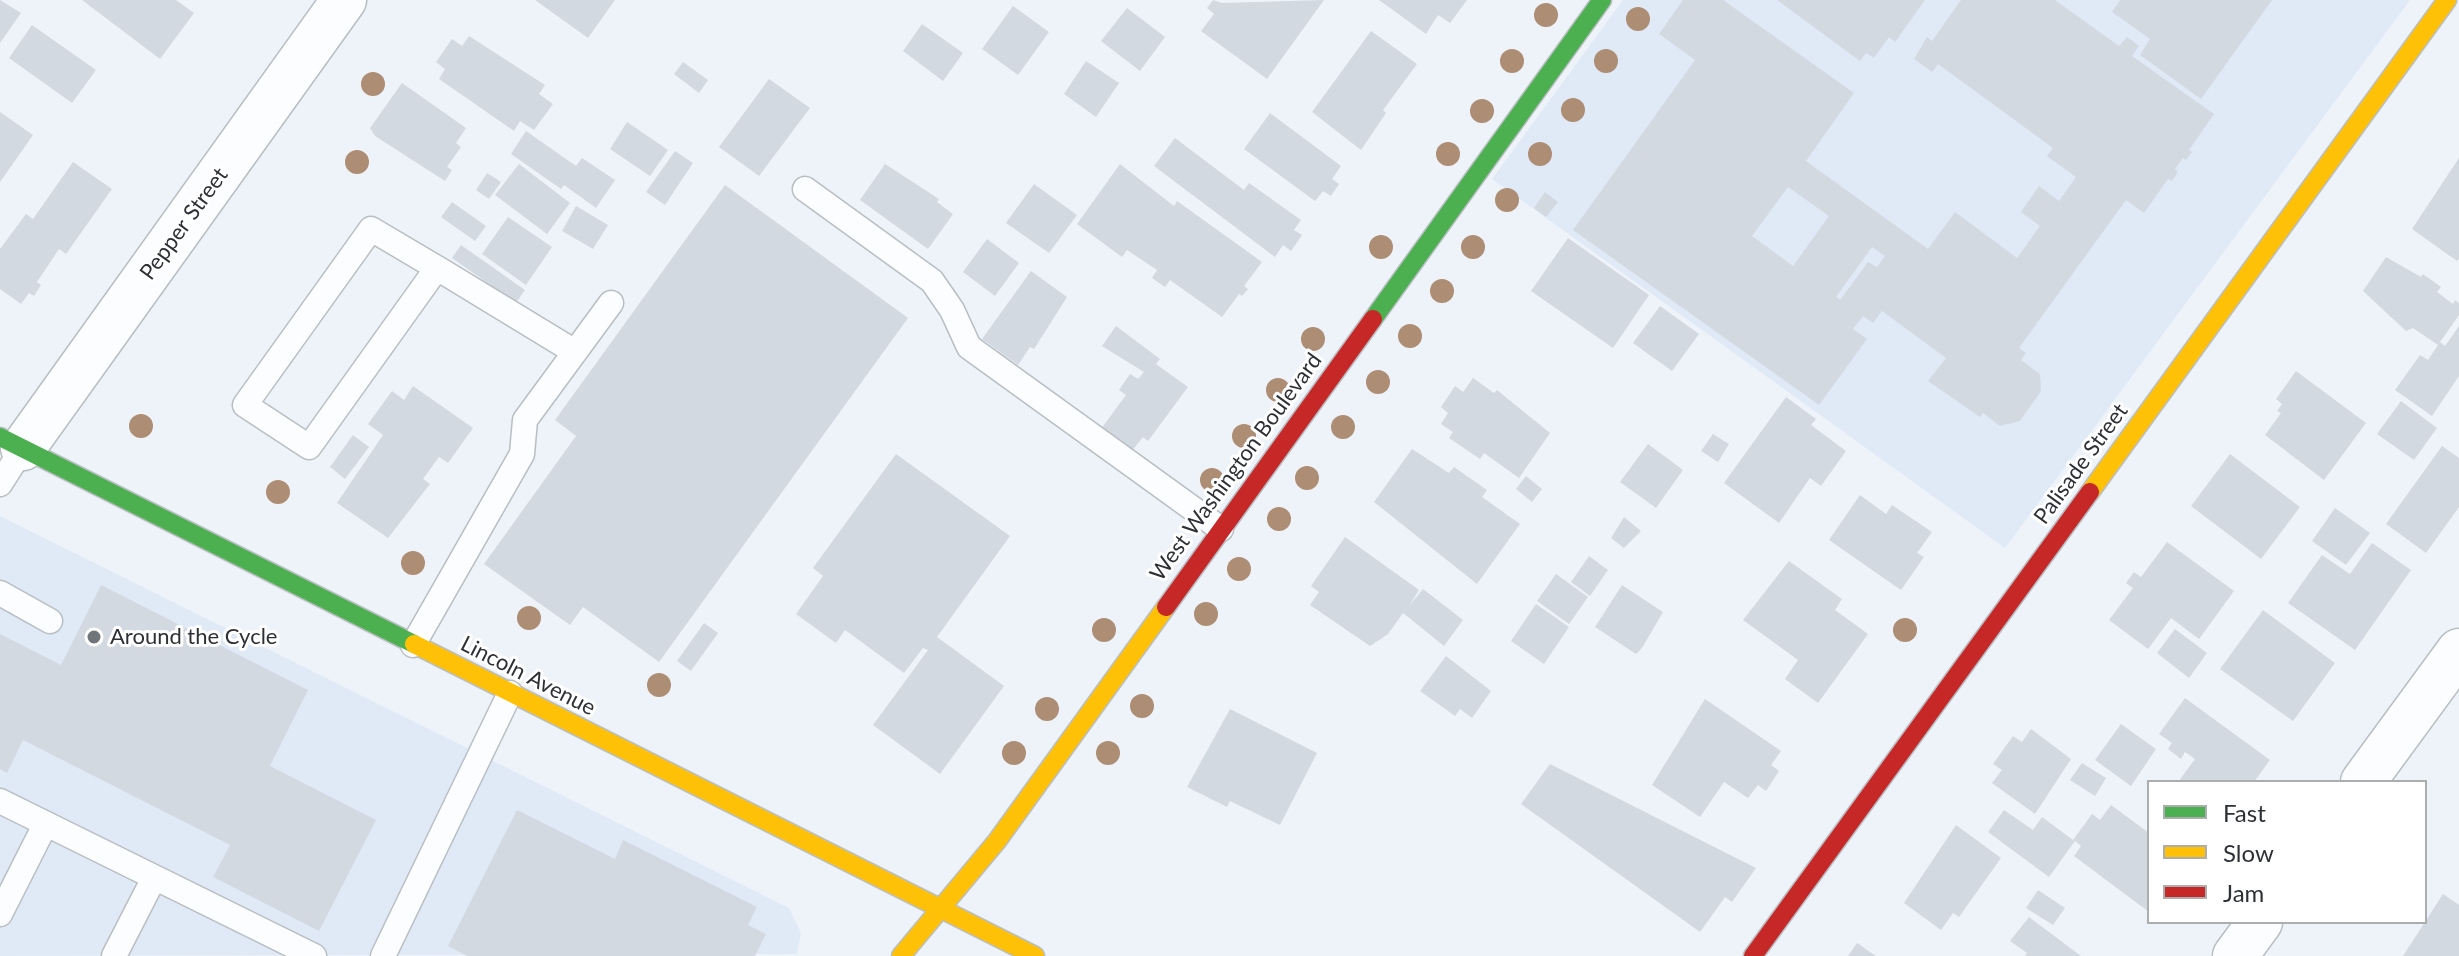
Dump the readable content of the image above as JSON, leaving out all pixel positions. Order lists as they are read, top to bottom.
{
  "streets": {
    "street": [
      "Pepper Street",
      "Palisade Street",
      "West Washington Boulevard",
      "Lincoln Avenue"
    ]
  },
  "crossings": [
    ["Pepper Street", "Lincoln Avenue"],
    ["West Washington Boulevard", "Lincoln Avenue"]
  ],
  "places": ["Around the Cycle"],
  "legend": ["Fast", "Slow", "Jam"]
}
